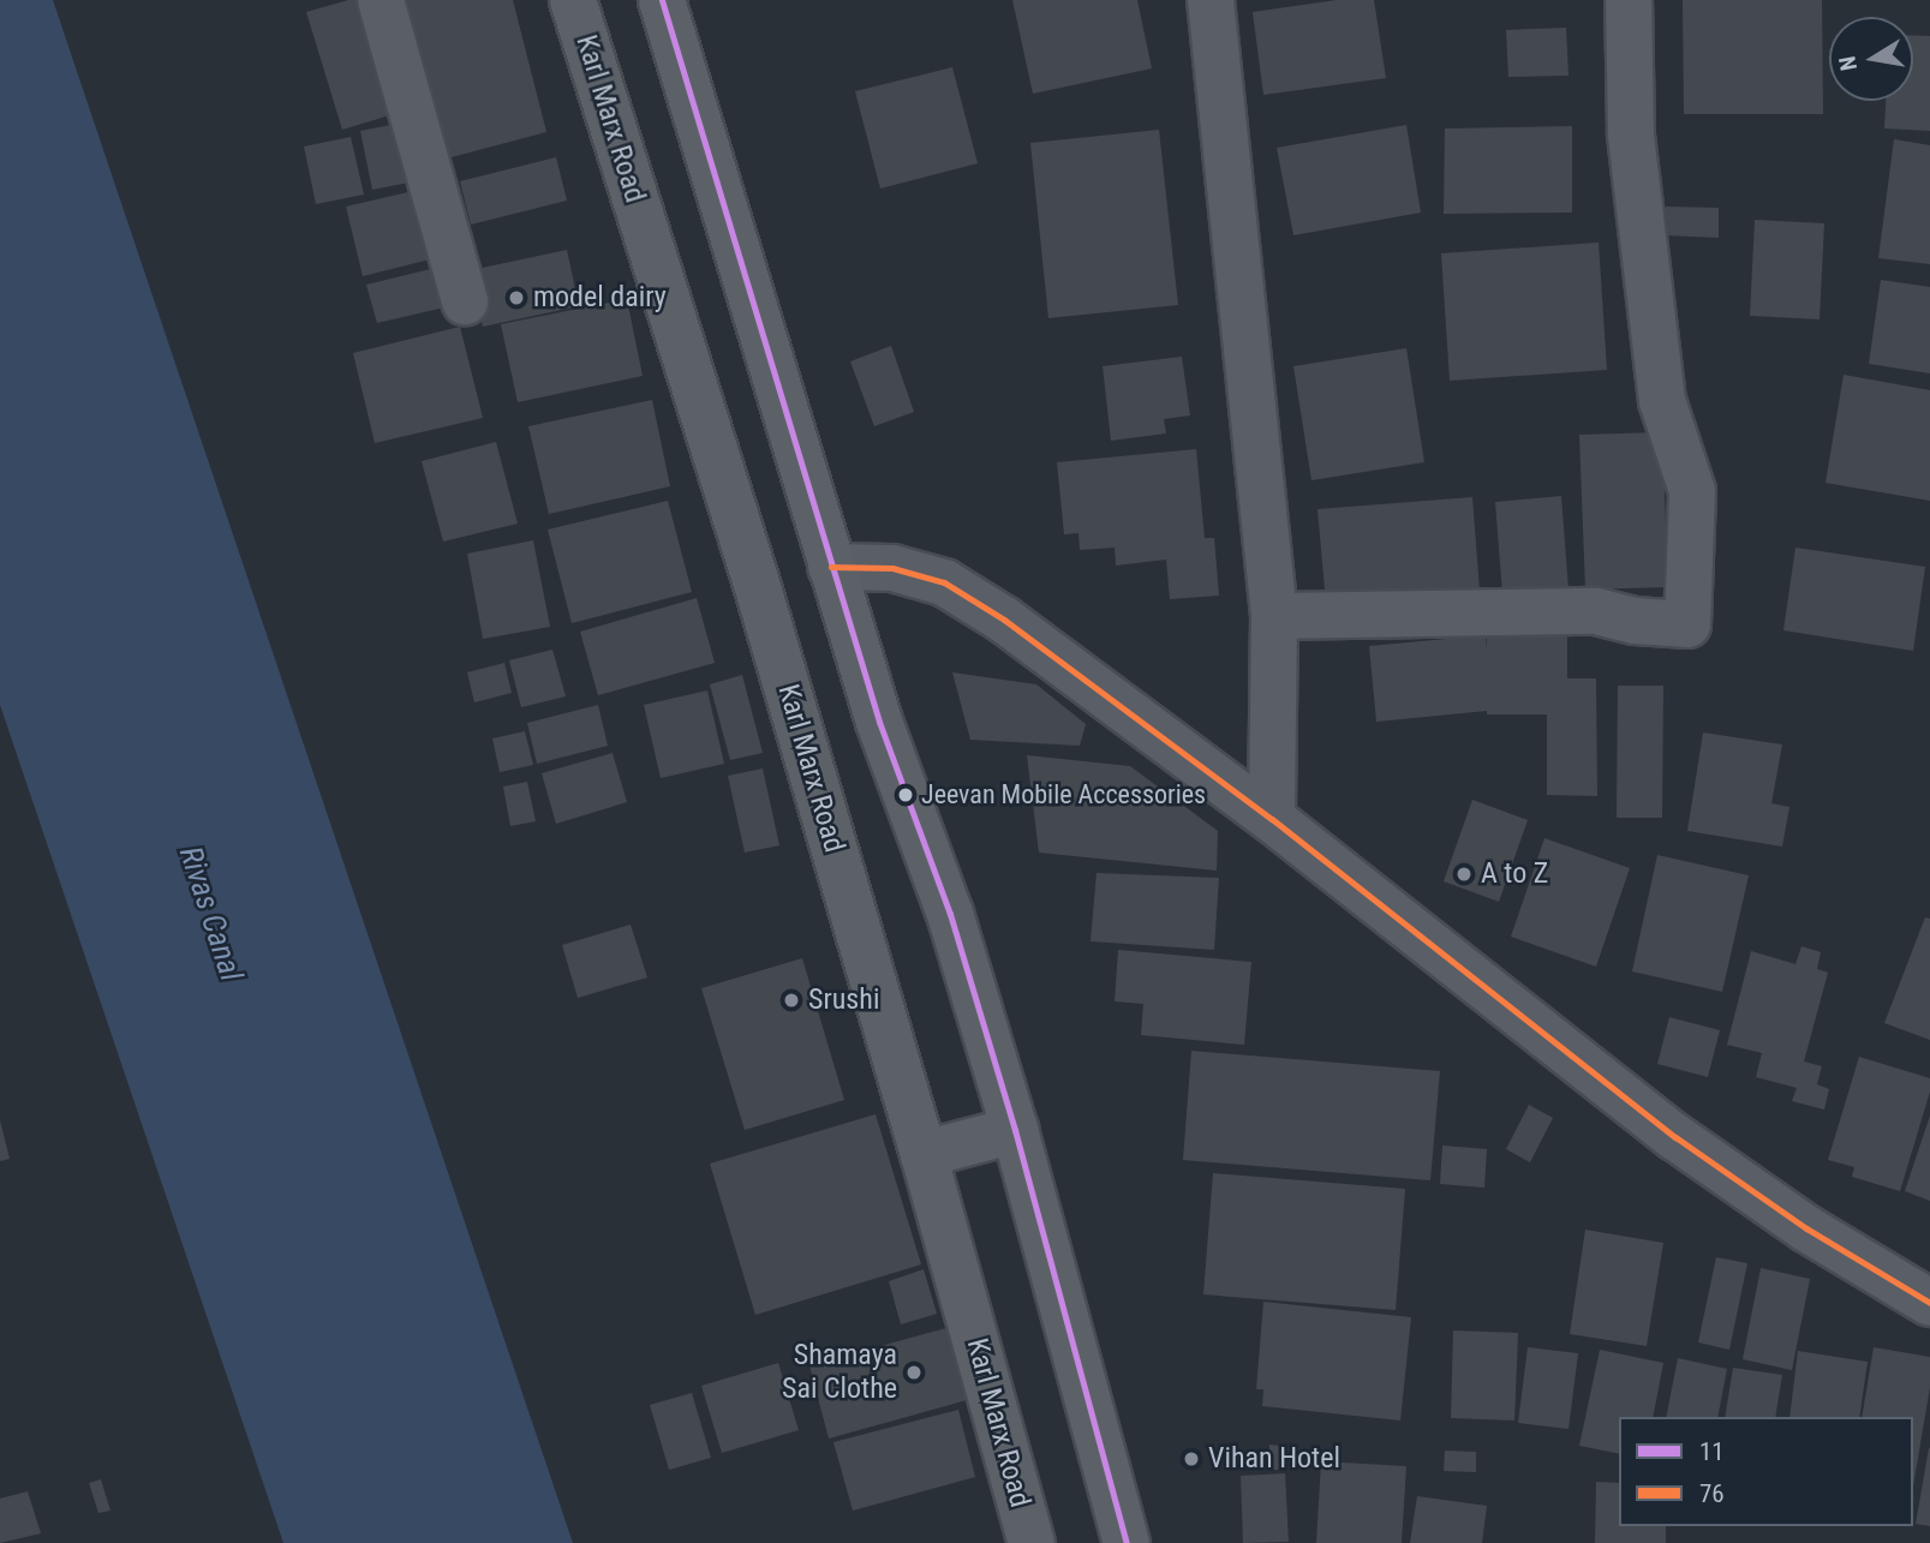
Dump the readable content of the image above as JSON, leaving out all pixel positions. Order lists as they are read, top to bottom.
{
  "streets": {
    "main road": ["Karl Marx Road"]
  },
  "water": ["Rivas Canal"],
  "places": [
    "model dairy",
    "Jeevan Mobile Accessories",
    "A to Z",
    "Srushi",
    "Shamaya Sai Clothe",
    "Vihan Hotel"
  ],
  "lines": ["transit line 11", "transit line 76"],
  "legend": ["11", "76"],
  "north": "left"
}
